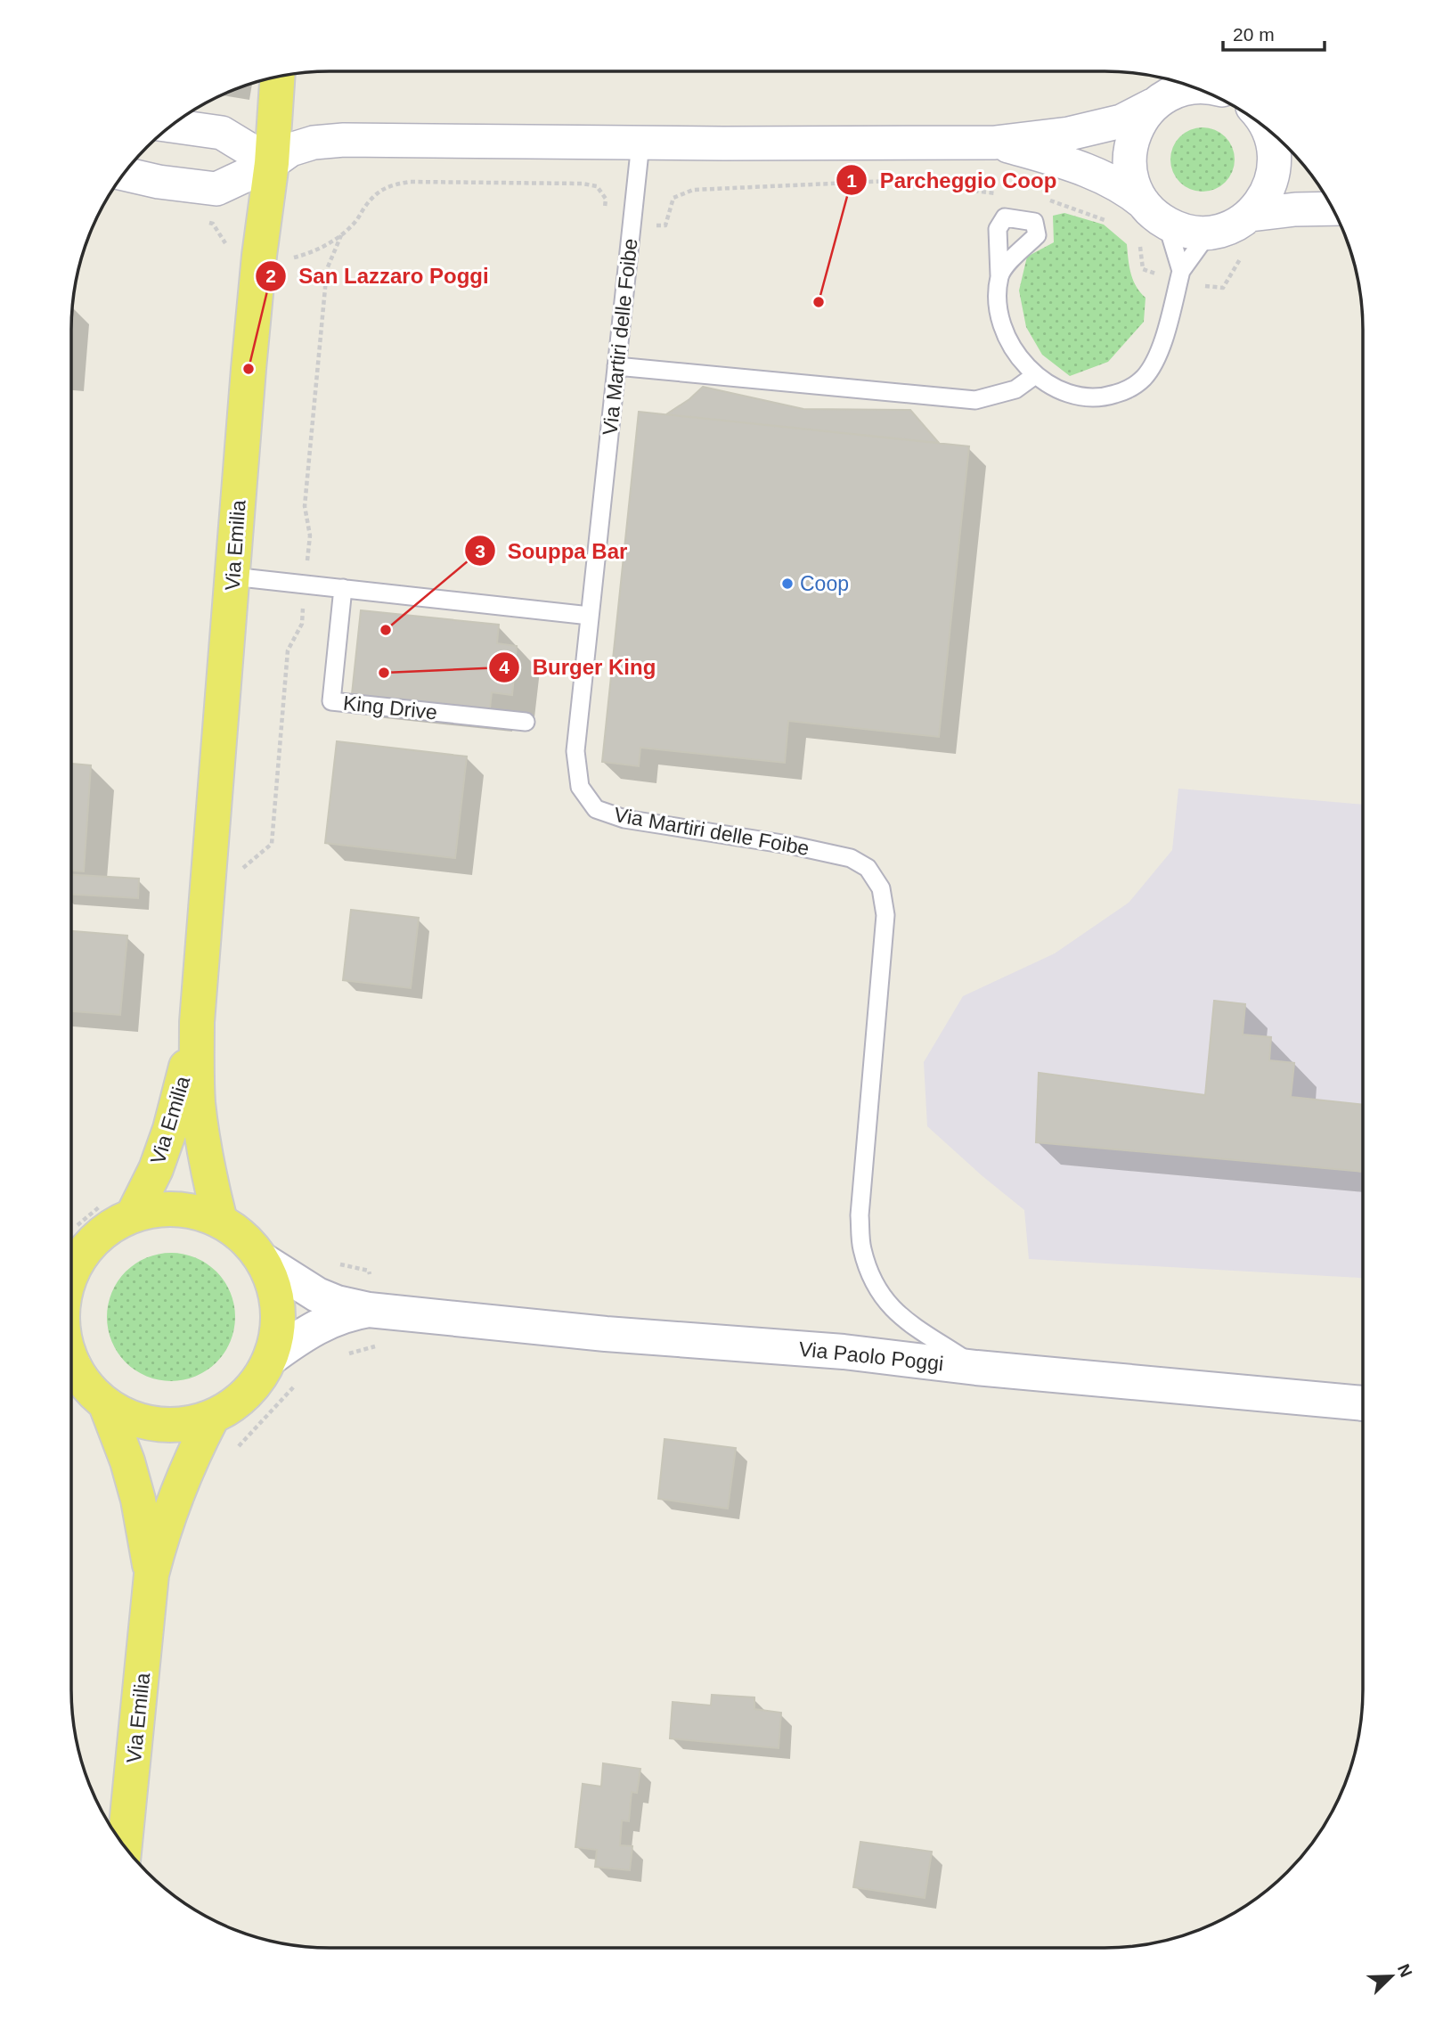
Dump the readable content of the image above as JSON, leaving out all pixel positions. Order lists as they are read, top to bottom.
{
  "streets": {
    "main road": ["Via Emilia", "Via Paolo Poggi"],
    "lane": ["Via Martiri delle Foibe", "King Drive"]
  },
  "crossings": [
    ["Via Martiri delle Foibe", "Via Paolo Poggi"]
  ],
  "places": [
    "Parcheggio Coop",
    "San Lazzaro Poggi",
    "Coop",
    "Souppa Bar",
    "Burger King"
  ],
  "scale_bar": "20 m",
  "north": "top right"
}
